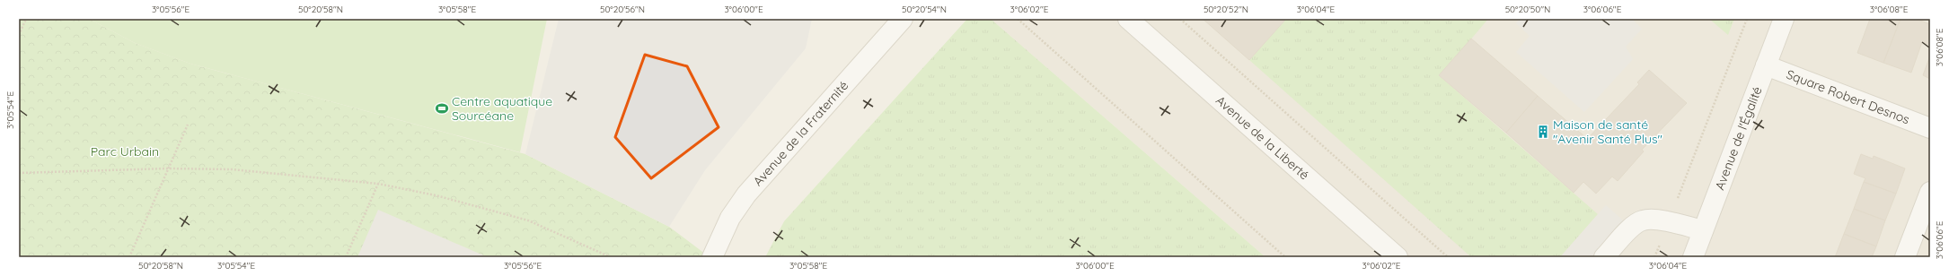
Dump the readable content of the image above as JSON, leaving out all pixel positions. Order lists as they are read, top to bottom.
{
  "streets": {
    "street": [
      "Square Robert Desnos",
      "Avenue de la Fraternité",
      "Avenue de la Liberté",
      "Avenue de l'Égalité"
    ]
  },
  "crossings": [
    ["Square Robert Desnos", "Avenue de l'Égalité"]
  ],
  "parks": ["Parc Urbain"],
  "places": {
    "sports": ["Centre aquatique Sourcéane"],
    "building": ["Maison de santé \"Avenir Santé Plus\""]
  },
  "coordinates": [
    "3°05'56\"E",
    "50°20'58\"N",
    "3°05'58\"E",
    "50°20'56\"N",
    "3°06'00\"E",
    "50°20'54\"N",
    "3°06'02\"E",
    "50°20'52\"N",
    "3°06'04\"E",
    "50°20'50\"N",
    "3°06'06\"E",
    "3°06'08\"E",
    "3°05'54\"E"
  ]
}
